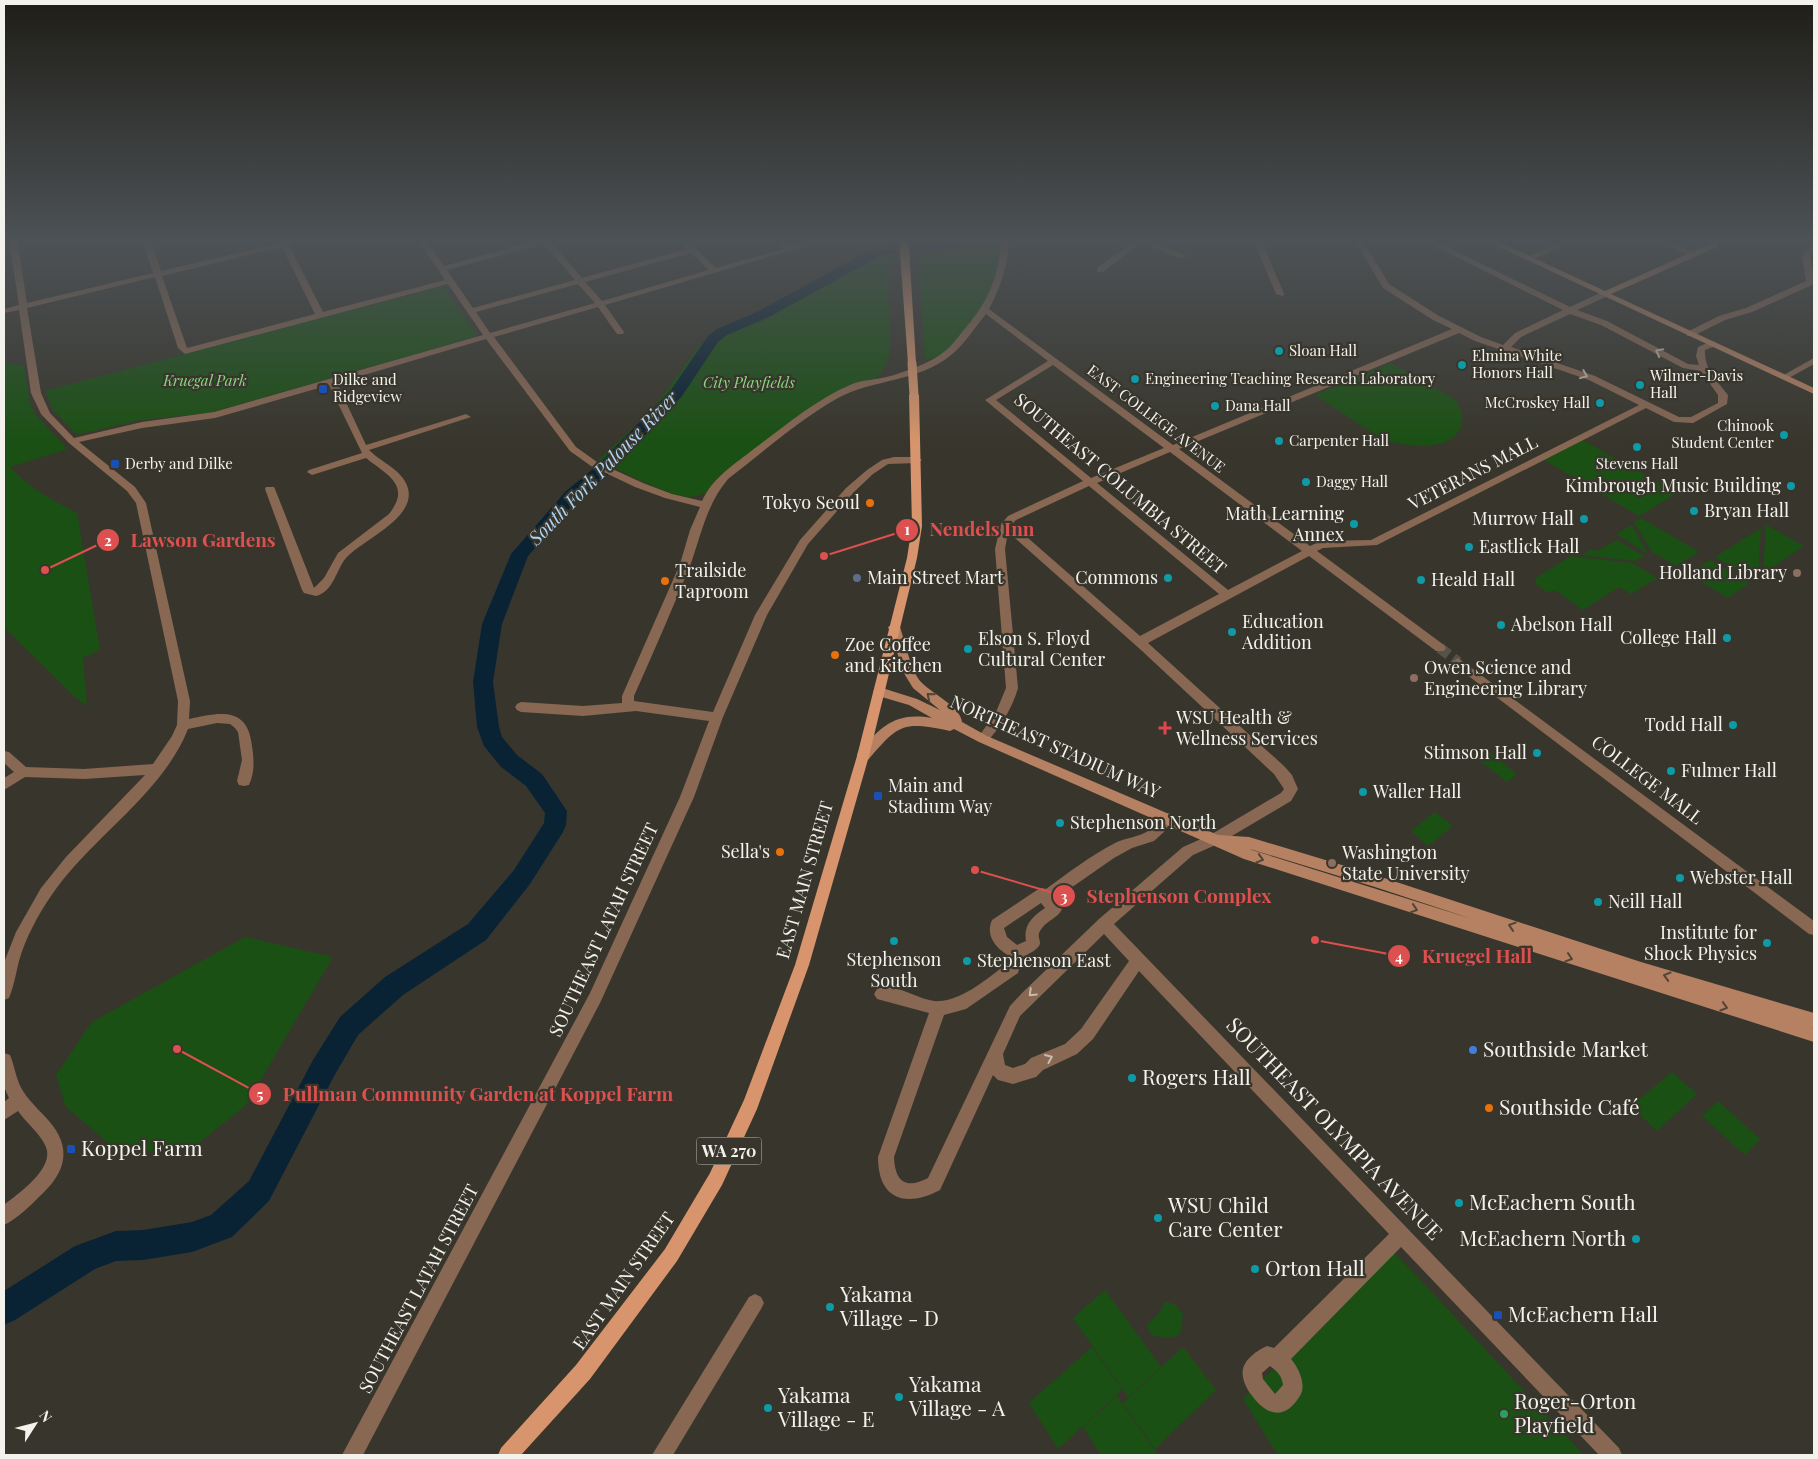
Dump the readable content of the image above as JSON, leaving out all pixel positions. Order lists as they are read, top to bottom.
{
  "streets": {
    "main road": ["NORTHEAST STADIUM WAY", "EAST MAIN STREET", "WA 270"],
    "street": [
      "EAST COLLEGE AVENUE",
      "VETERANS MALL",
      "SOUTHEAST COLUMBIA STREET",
      "COLLEGE MALL",
      "SOUTHEAST LATAH STREET",
      "SOUTHEAST OLYMPIA AVENUE"
    ]
  },
  "crossings": [
    ["EAST COLLEGE AVENUE", "VETERANS MALL"],
    ["EAST COLLEGE AVENUE", "SOUTHEAST COLUMBIA STREET"],
    ["VETERANS MALL", "SOUTHEAST COLUMBIA STREET"],
    ["NORTHEAST STADIUM WAY", "EAST MAIN STREET"],
    ["EAST MAIN STREET", "SOUTHEAST LATAH STREET"]
  ],
  "water": ["South Fork Palouse River"],
  "parks": ["Kruegal Park", "City Playfields"],
  "places": {
    "other": [
      "Sloan Hall",
      "Elmina White Honors Hall",
      "Engineering Teaching Research Laboratory",
      "Wilmer-Davis Hall",
      "McCroskey Hall",
      "Dana Hall",
      "Chinook Student Center",
      "Carpenter Hall",
      "Stevens Hall",
      "Daggy Hall",
      "Kimbrough Music Building",
      "Tokyo Seoul",
      "Bryan Hall",
      "Murrow Hall",
      "Math Learning Annex",
      "Eastlick Hall",
      "Nendels Inn",
      "Lawson Gardens",
      "Holland Library",
      "Main Street Mart",
      "Commons",
      "Heald Hall",
      "Trailside Taproom",
      "Abelson Hall",
      "Education Addition",
      "College Hall",
      "Elson S. Floyd Cultural Center",
      "Zoe Coffee and Kitchen",
      "Owen Science and Engineering Library",
      "Todd Hall",
      "Stimson Hall",
      "Fulmer Hall",
      "Waller Hall",
      "Stephenson North",
      "Sella's",
      "Washington State University",
      "Stephenson Complex",
      "Webster Hall",
      "Neill Hall",
      "Kruegel Hall",
      "Stephenson South",
      "Institute for Shock Physics",
      "Stephenson East",
      "Pullman Community Garden at Koppel Farm",
      "Southside Market",
      "Rogers Hall",
      "Southside Café",
      "McEachern South",
      "WSU Child Care Center",
      "McEachern North",
      "Orton Hall",
      "Yakama Village - D",
      "Yakama Village - A",
      "Yakama Village - E",
      "Roger-Orton Playfield"
    ],
    "transit": [
      "Dilke and Ridgeview",
      "Derby and Dilke",
      "Main and Stadium Way",
      "Koppel Farm",
      "McEachern Hall"
    ],
    "health": ["WSU Health & Wellness Services"]
  },
  "north": "top right"
}
